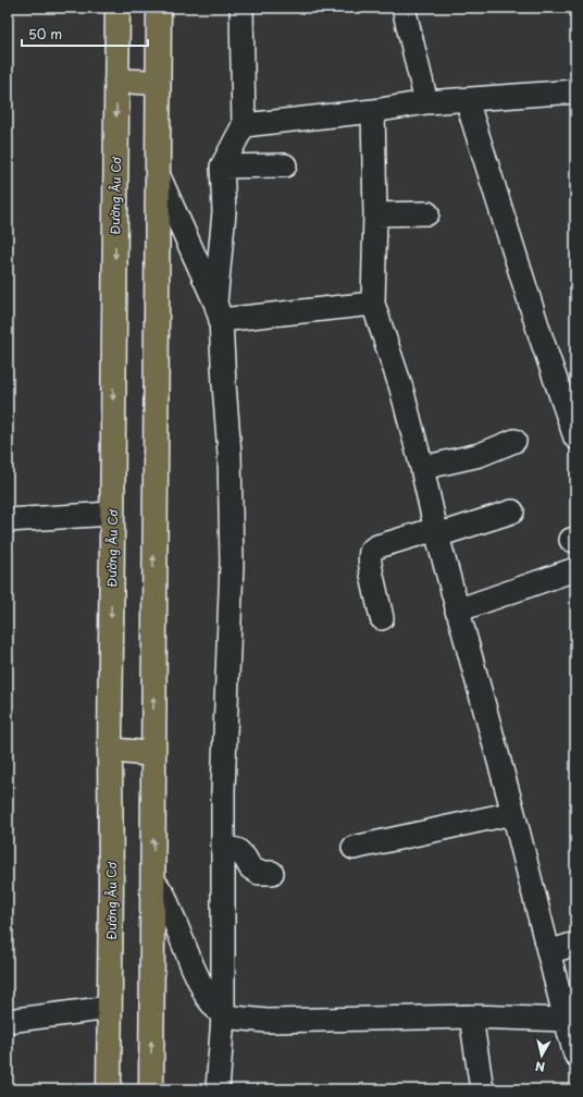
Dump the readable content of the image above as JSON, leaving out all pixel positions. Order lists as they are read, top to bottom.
{
  "streets": {
    "main road": ["Đường Âu Cơ"]
  },
  "scale_bar": "50 m",
  "north": "bottom"
}
